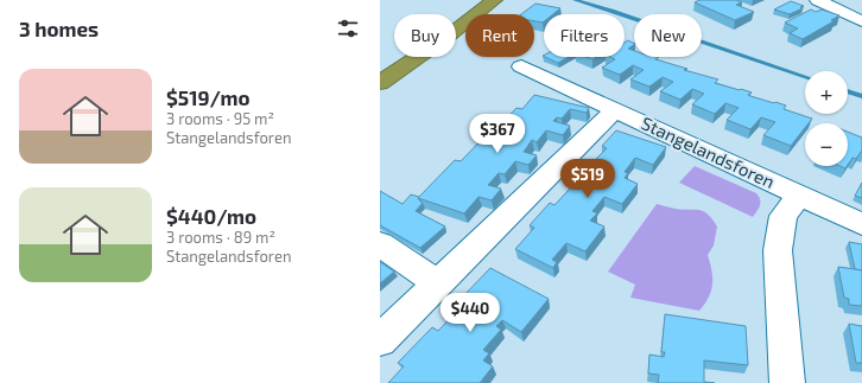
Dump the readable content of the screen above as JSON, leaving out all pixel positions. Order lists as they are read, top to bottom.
{
  "streets": {
    "street": ["Stangelandsforen"]
  },
  "page": {
    "heading": "3 homes",
    "chip": [
      "Buy",
      "Rent",
      "Filters",
      "New"
    ],
    "list": [
      {
        "name": "$519/mo",
        "note": "3 rooms · 95 m² · Stangelandsforen"
      },
      {
        "name": "$440/mo",
        "note": "3 rooms · 89 m² · Stangelandsforen"
      }
    ],
    "map_buttons": ["+", "−"],
    "price": ["$367", "$519", "$440"]
  }
}
